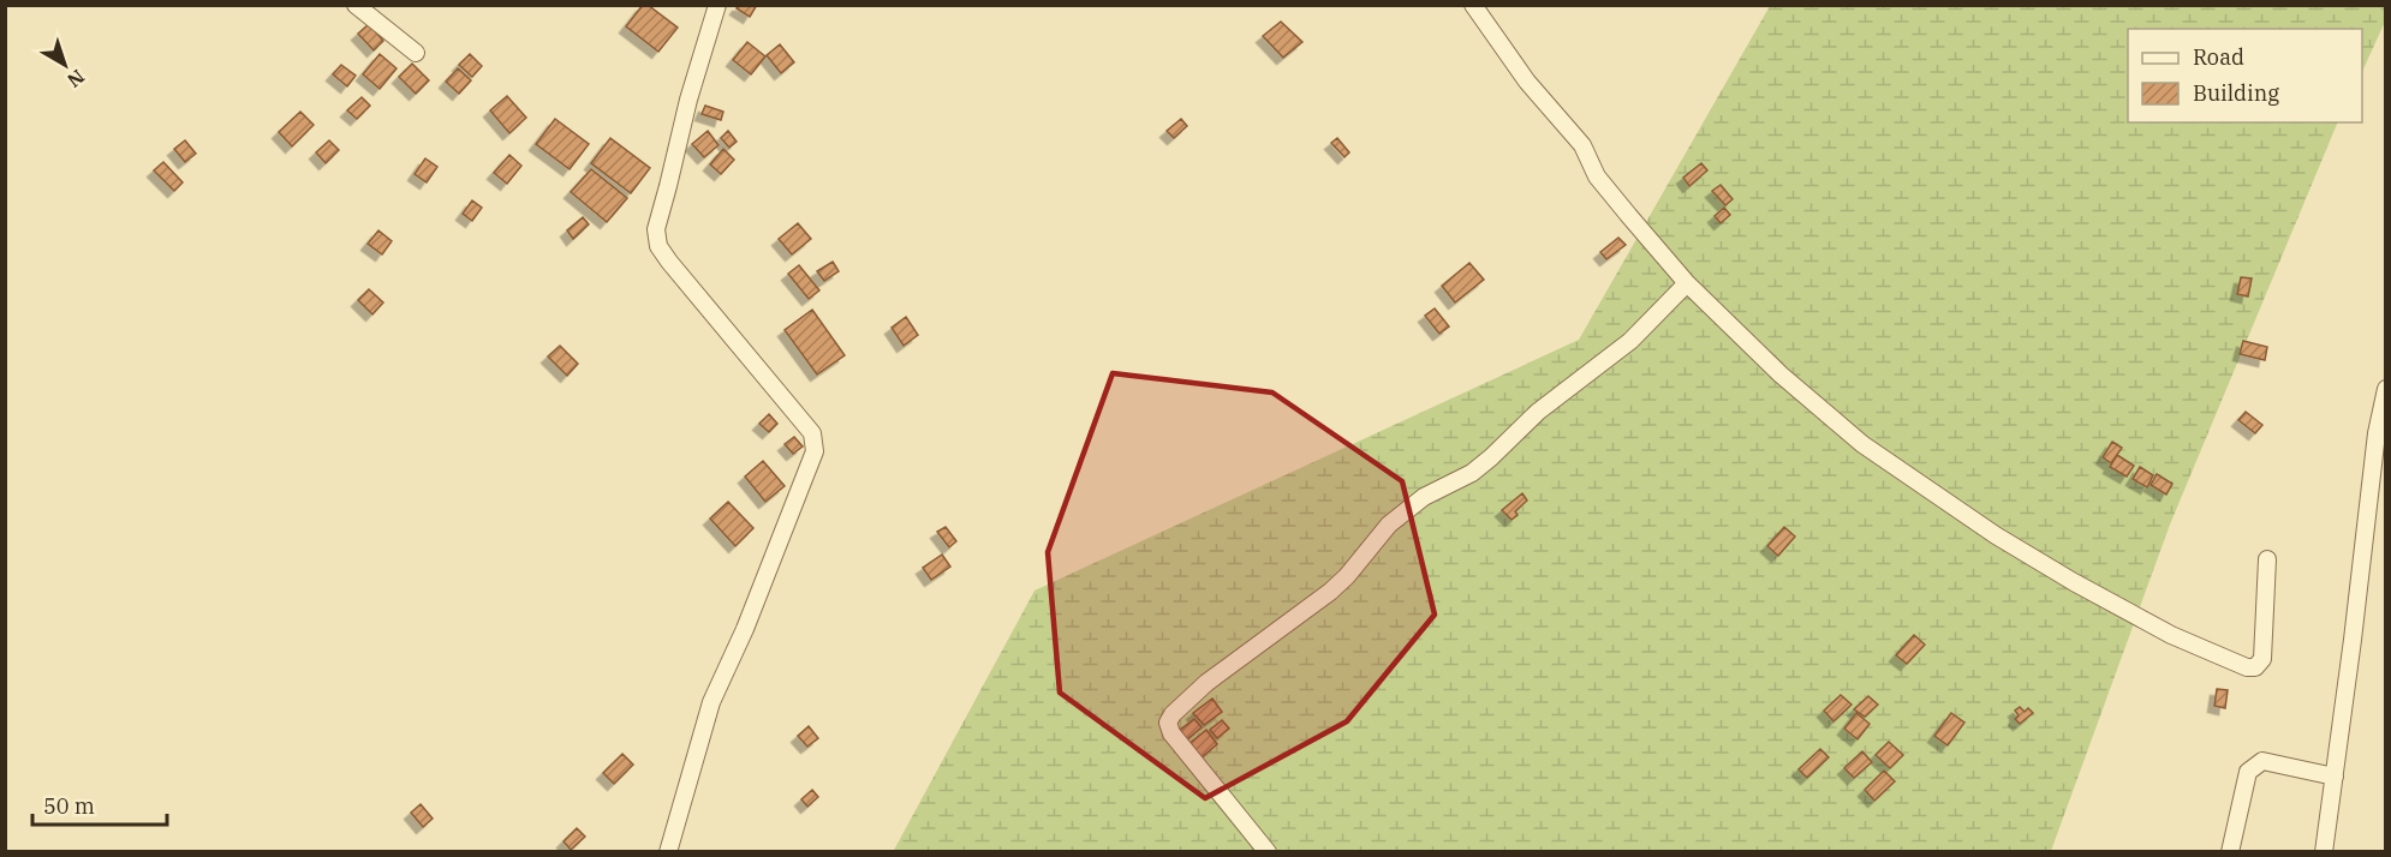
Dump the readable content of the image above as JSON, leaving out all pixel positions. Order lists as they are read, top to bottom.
{
  "legend": ["Road", "Building"],
  "scale_bar": "50 m",
  "north": "bottom right"
}
